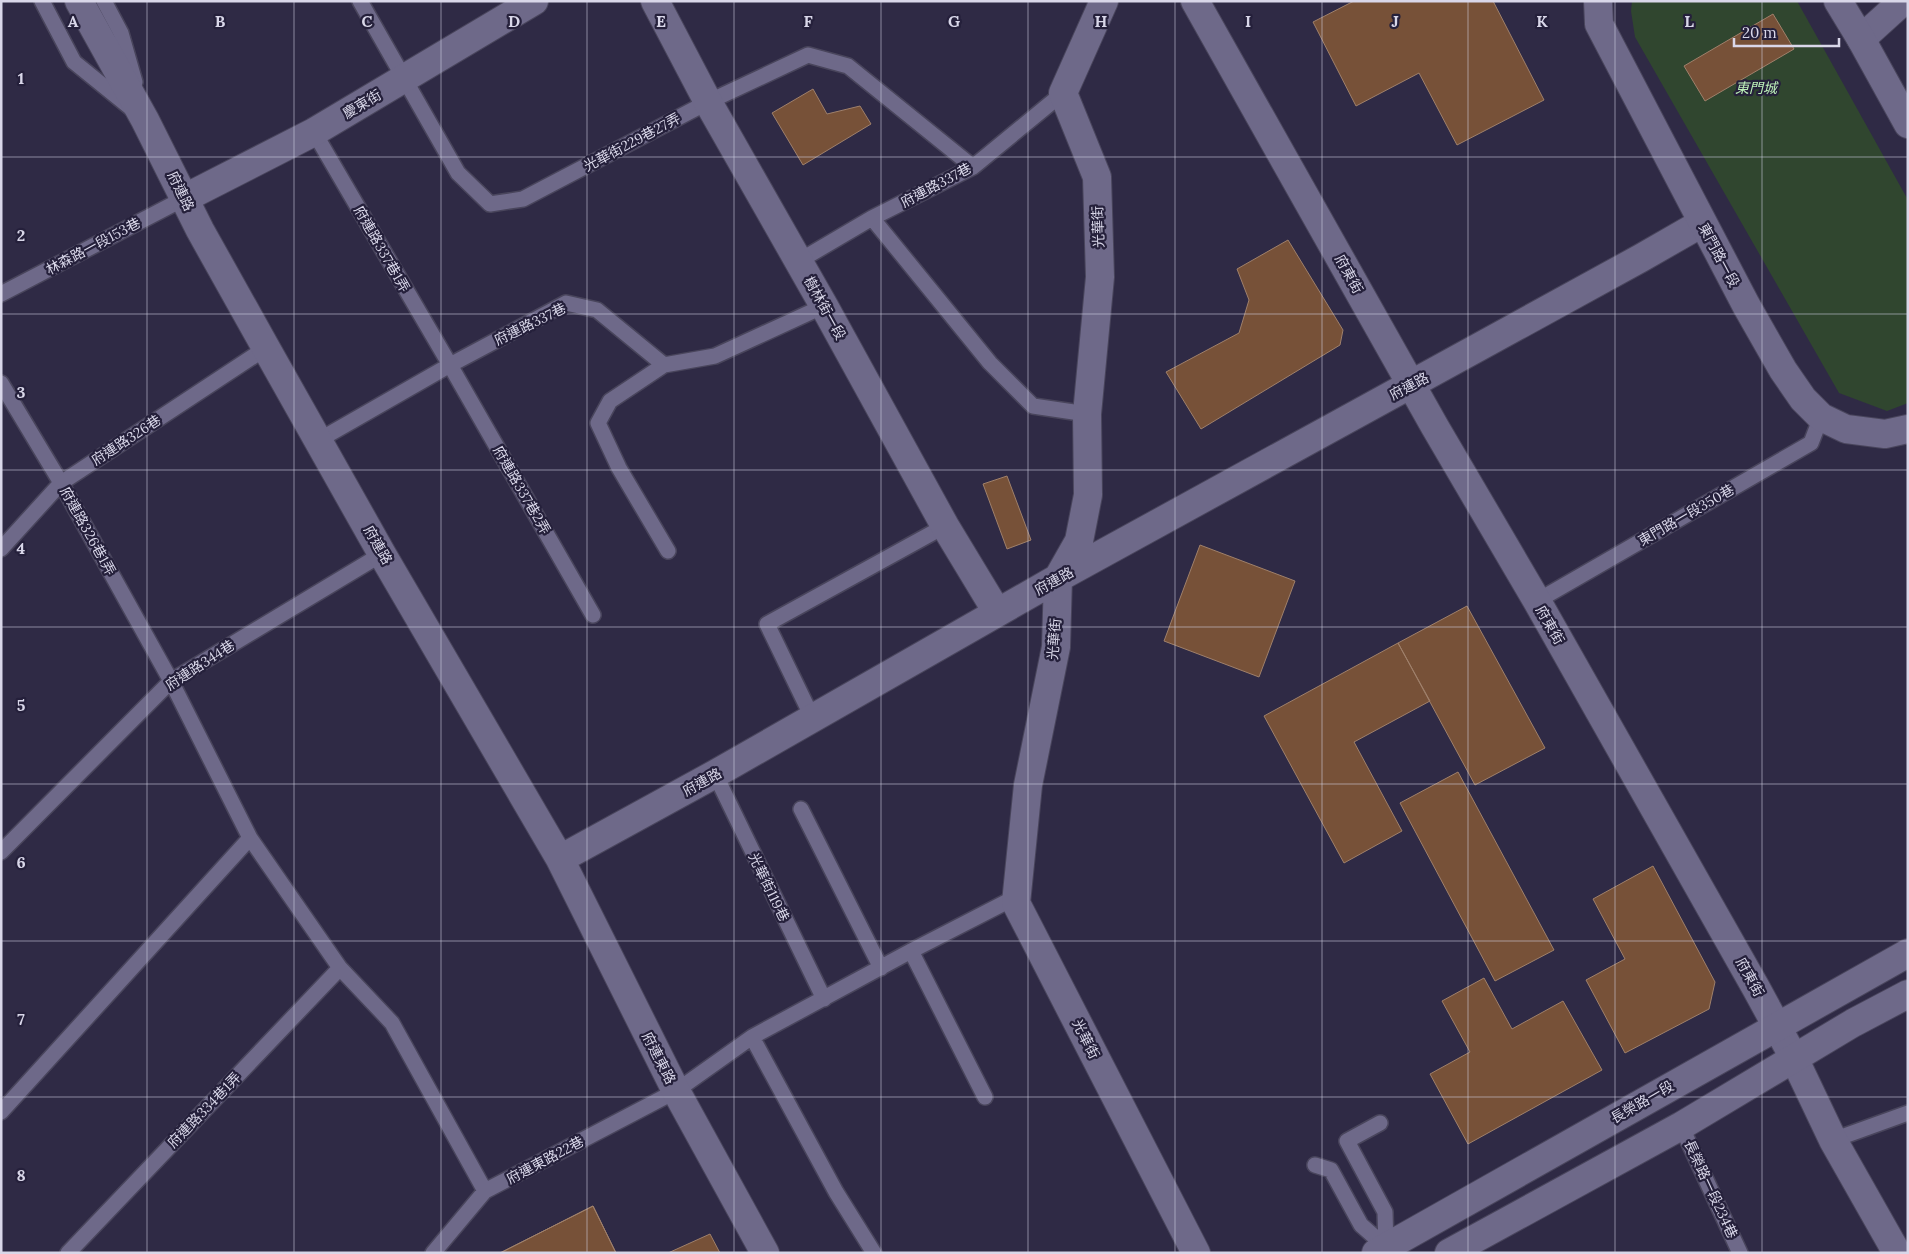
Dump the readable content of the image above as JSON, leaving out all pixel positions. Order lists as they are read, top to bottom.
{
  "streets": {
    "street": [
      "慶東街",
      "府連路",
      "光華街",
      "東門路一段",
      "府東街",
      "樹林街一段",
      "府連東路",
      "長榮路一段"
    ],
    "lane": [
      "光華街229巷27弄",
      "府連路337巷",
      "林森路一段153巷",
      "府連路337巷1弄",
      "府連路326巷",
      "府連路337巷2弄",
      "東門路一段350巷",
      "府連路326巷1弄",
      "府連路344巷",
      "光華街119巷",
      "府連路334巷1弄",
      "府連東路22巷",
      "長榮路一段234巷"
    ]
  },
  "crossings": [
    ["慶東街", "光華街229巷27弄"],
    ["慶東街", "府連路"],
    ["慶東街", "林森路一段153巷"],
    ["慶東街", "府連路337巷1弄"],
    ["光華街229巷27弄", "府連路337巷"],
    ["光華街229巷27弄", "樹林街一段"],
    ["府連路337巷", "府連路"],
    ["府連路337巷", "光華街"],
    ["府連路337巷", "府連路337巷1弄"],
    ["府連路337巷", "樹林街一段"],
    ["府連路337巷", "府連路337巷2弄"],
    ["府連路", "光華街"],
    ["府連路", "林森路一段153巷"],
    ["府連路", "東門路一段"],
    ["府連路", "府東街"],
    ["府連路", "樹林街一段"],
    ["府連路", "府連路326巷"],
    ["府連路", "府連路344巷"],
    ["府連路", "光華街119巷"],
    ["府連路", "府連東路"],
    ["府連路337巷1弄", "府連路337巷2弄"],
    ["東門路一段", "東門路一段350巷"],
    ["府東街", "東門路一段350巷"],
    ["府東街", "長榮路一段"],
    ["府連路326巷", "府連路326巷1弄"],
    ["府連路326巷1弄", "府連路344巷"],
    ["府連東路", "府連東路22巷"]
  ],
  "parks": ["東門城"],
  "scale_bar": "20 m",
  "grid": {
    "columns": [
      "A",
      "B",
      "C",
      "D",
      "E",
      "F",
      "G",
      "H",
      "I",
      "J",
      "K",
      "L"
    ],
    "rows": [
      "1",
      "2",
      "3",
      "4",
      "5",
      "6",
      "7",
      "8"
    ]
  }
}
